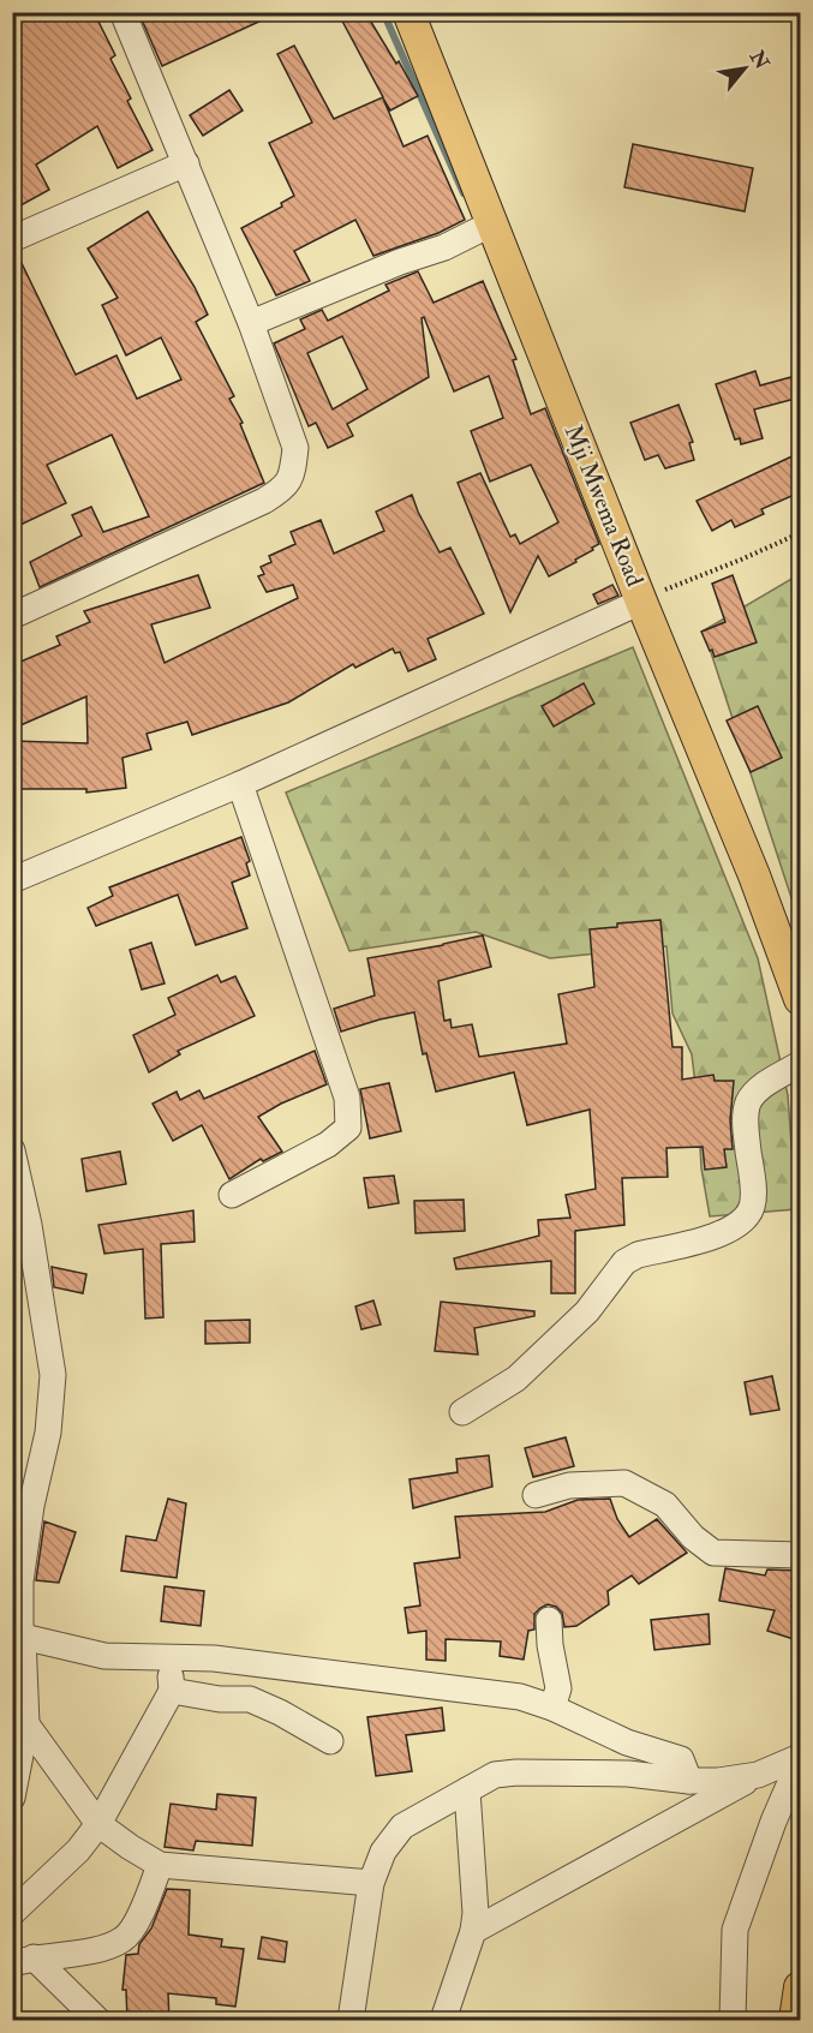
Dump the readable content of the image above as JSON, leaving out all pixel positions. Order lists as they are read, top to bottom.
{
  "streets": {
    "main road": ["Mji Mwema Road"]
  },
  "north": "top right"
}
